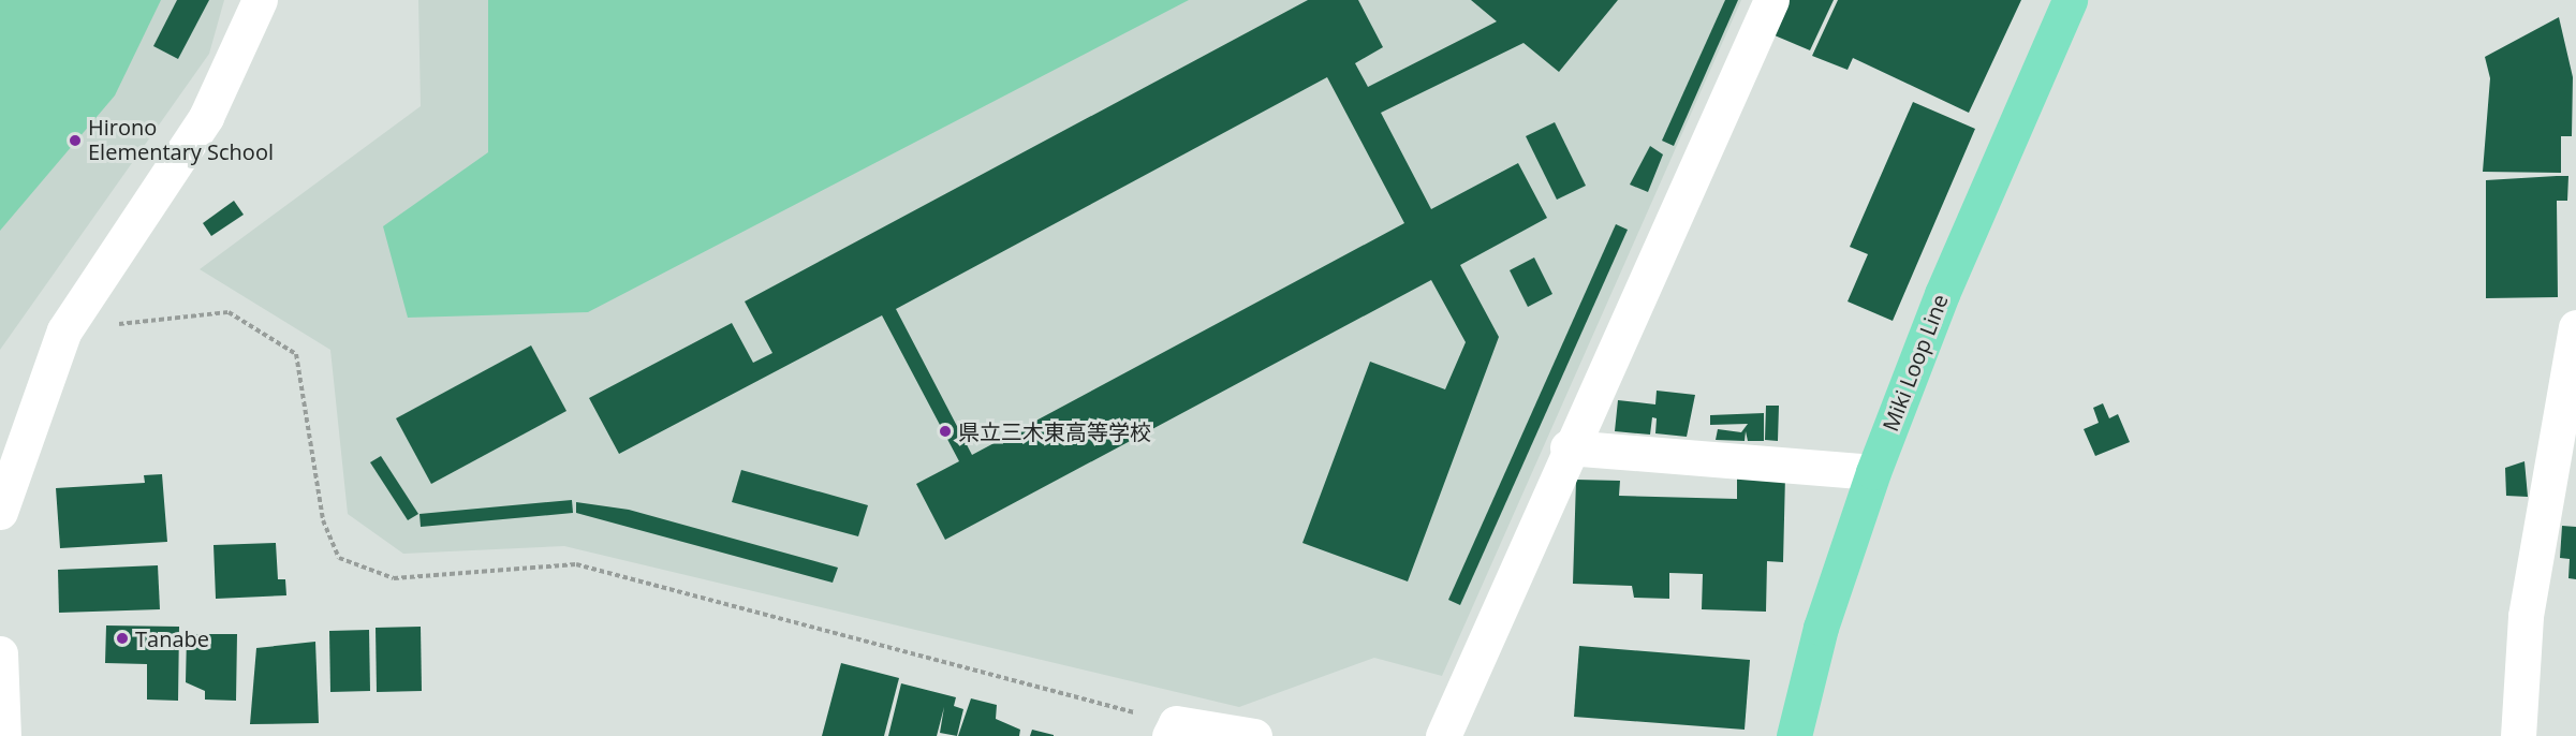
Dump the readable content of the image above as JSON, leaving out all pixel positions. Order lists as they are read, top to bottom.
{
  "streets": {
    "main road": ["Miki Loop Line"]
  },
  "places": ["Hirono Elementary School", "県立三木東高等学校", "Tanabe"]
}
